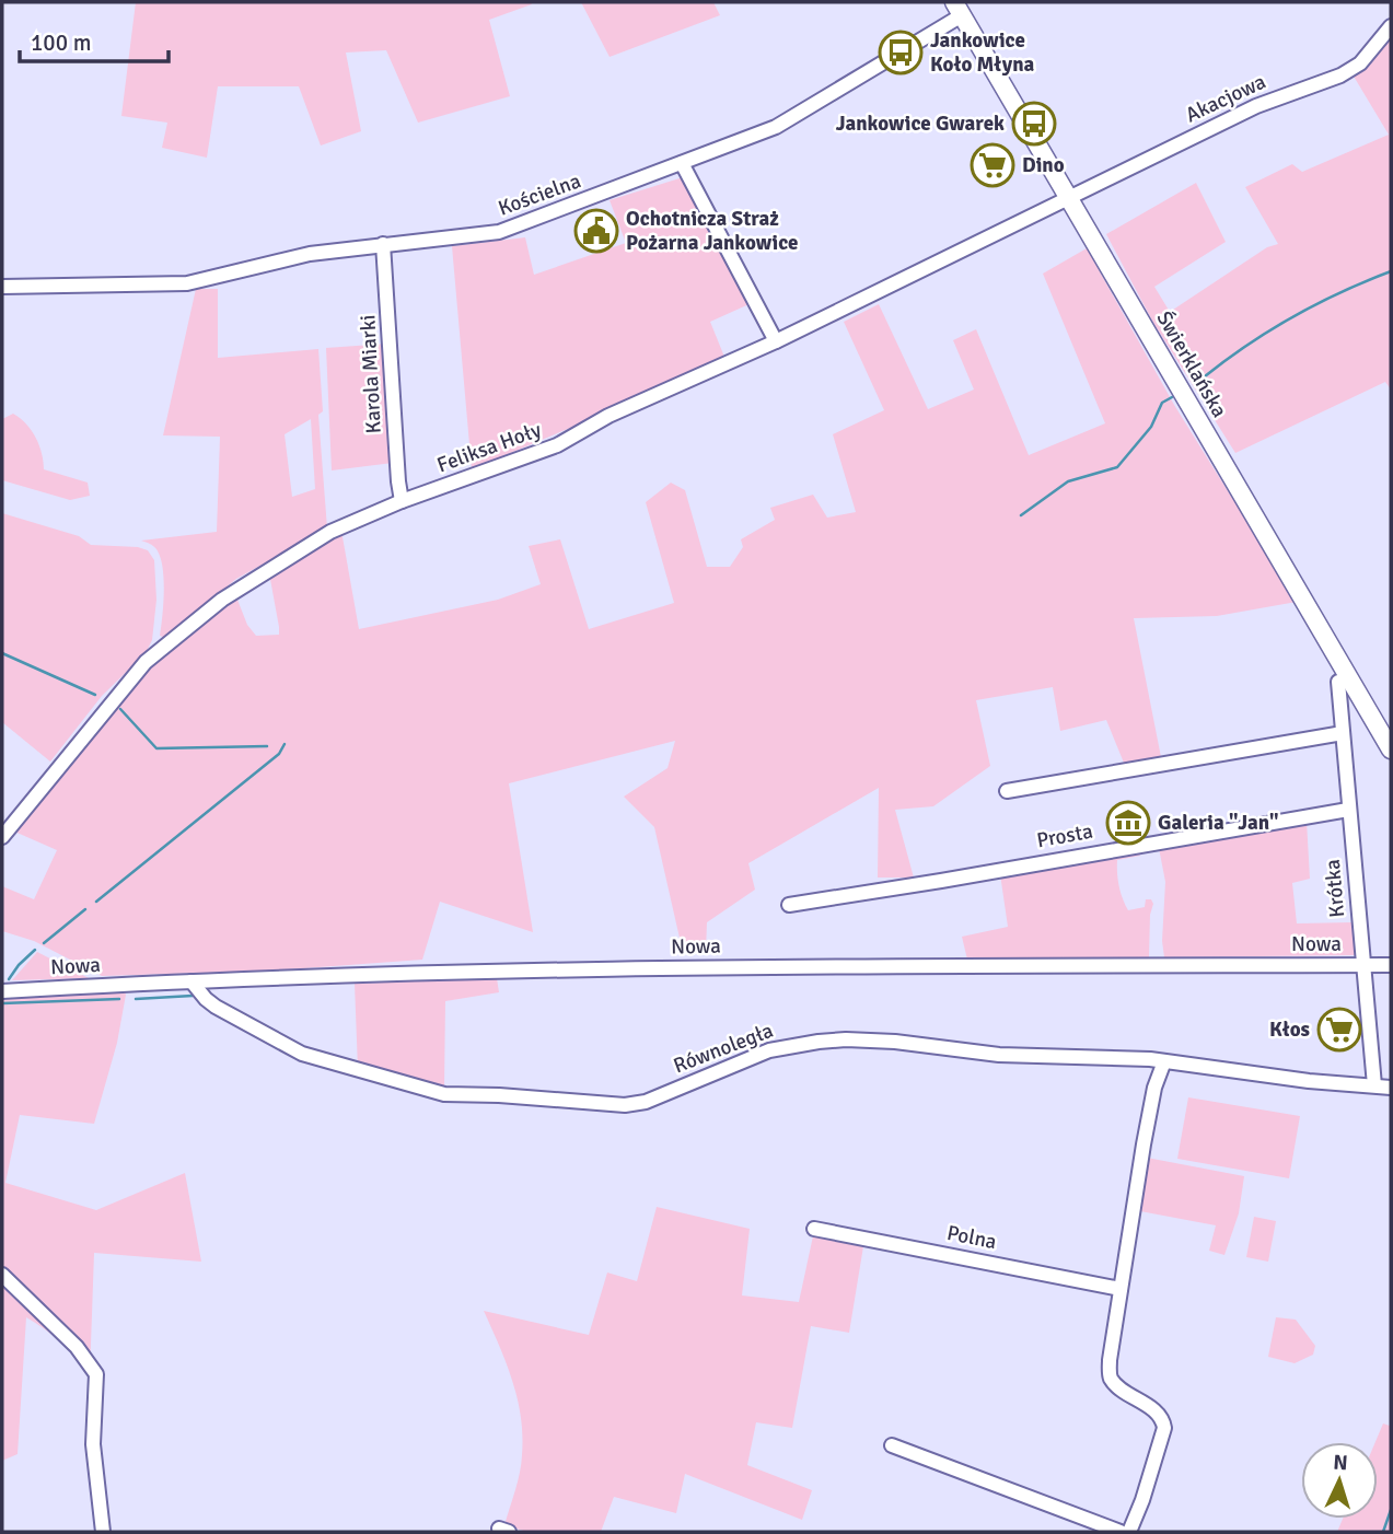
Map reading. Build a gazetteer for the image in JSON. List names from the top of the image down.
{
  "streets": {
    "main road": ["Świerklańska"],
    "street": [
      "Akacjowa",
      "Kościelna",
      "Karola Miarki",
      "Feliksa Hoły",
      "Prosta",
      "Krótka",
      "Nowa",
      "Równoległa",
      "Polna"
    ]
  },
  "crossings": [
    ["Akacjowa", "Świerklańska"],
    ["Akacjowa", "Feliksa Hoły"],
    ["Kościelna", "Świerklańska"],
    ["Kościelna", "Karola Miarki"],
    ["Świerklańska", "Feliksa Hoły"],
    ["Karola Miarki", "Feliksa Hoły"],
    ["Prosta", "Krótka"],
    ["Krótka", "Nowa"],
    ["Krótka", "Równoległa"],
    ["Nowa", "Równoległa"]
  ],
  "places": {
    "bus stop": ["Jankowice Koło Młyna", "Jankowice Gwarek"],
    "supermarket": ["Dino", "Kłos"],
    "public building": ["Ochotnicza Straż Pożarna Jankowice"],
    "museum": ["Galeria \"Jan\""]
  },
  "scale_bar": "100 m",
  "north": "top"
}
